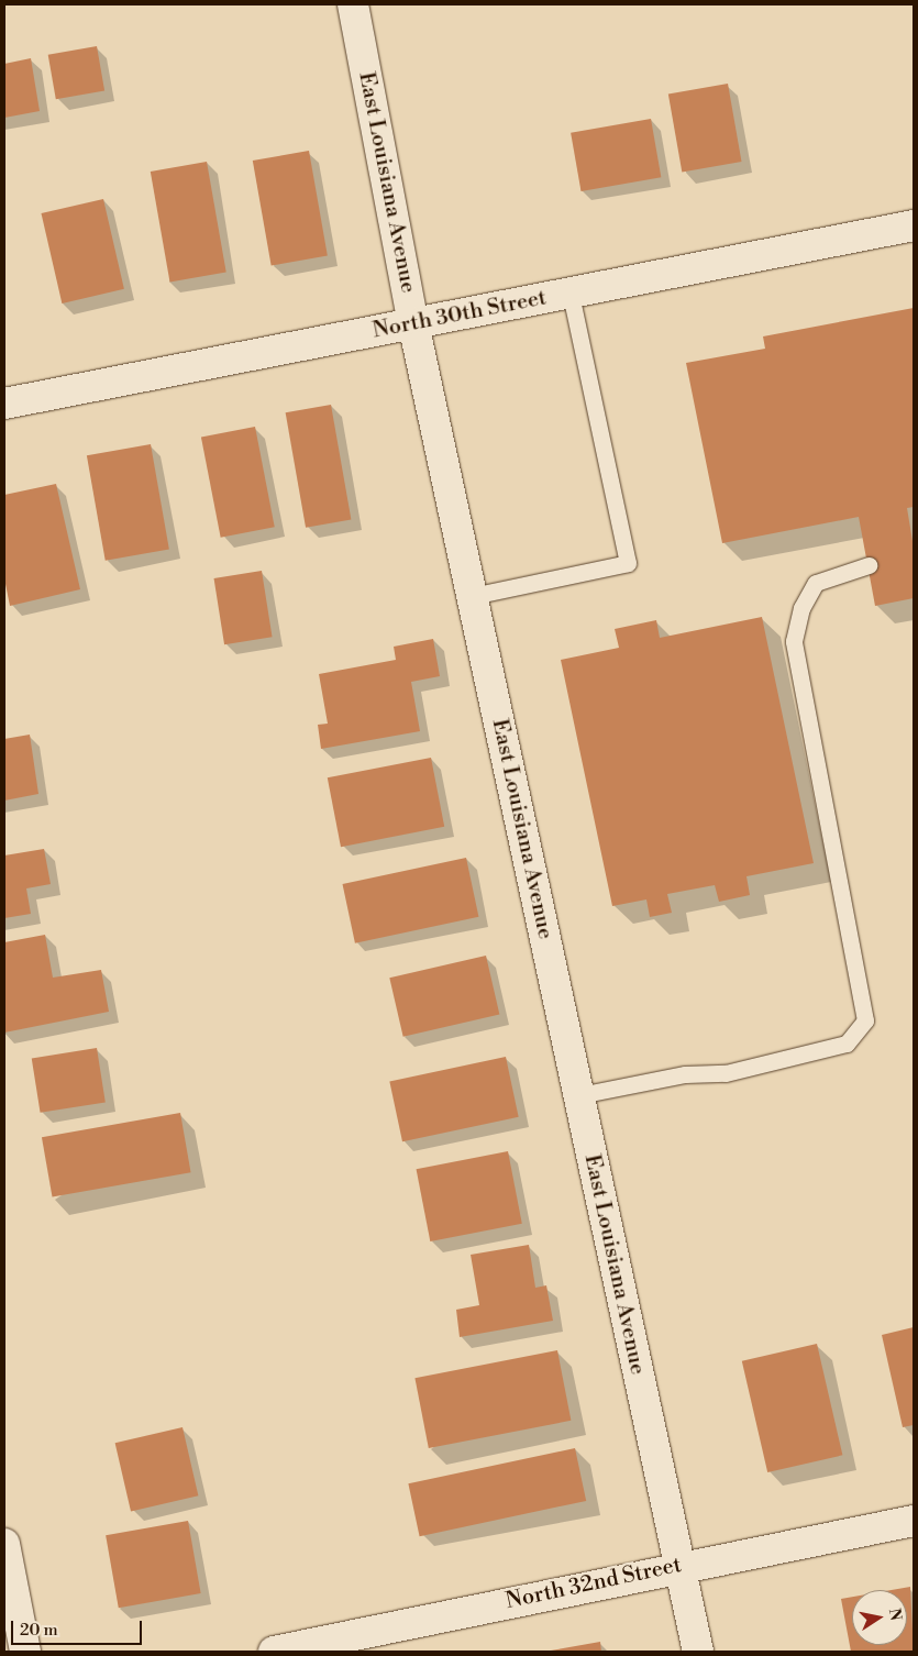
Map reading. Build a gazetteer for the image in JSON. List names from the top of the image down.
{
  "streets": {
    "street": ["East Louisiana Avenue", "North 30th Street", "North 32nd Street"]
  },
  "crossings": [
    ["East Louisiana Avenue", "North 30th Street"],
    ["East Louisiana Avenue", "North 32nd Street"]
  ],
  "scale_bar": "20 m",
  "north": "right"
}
